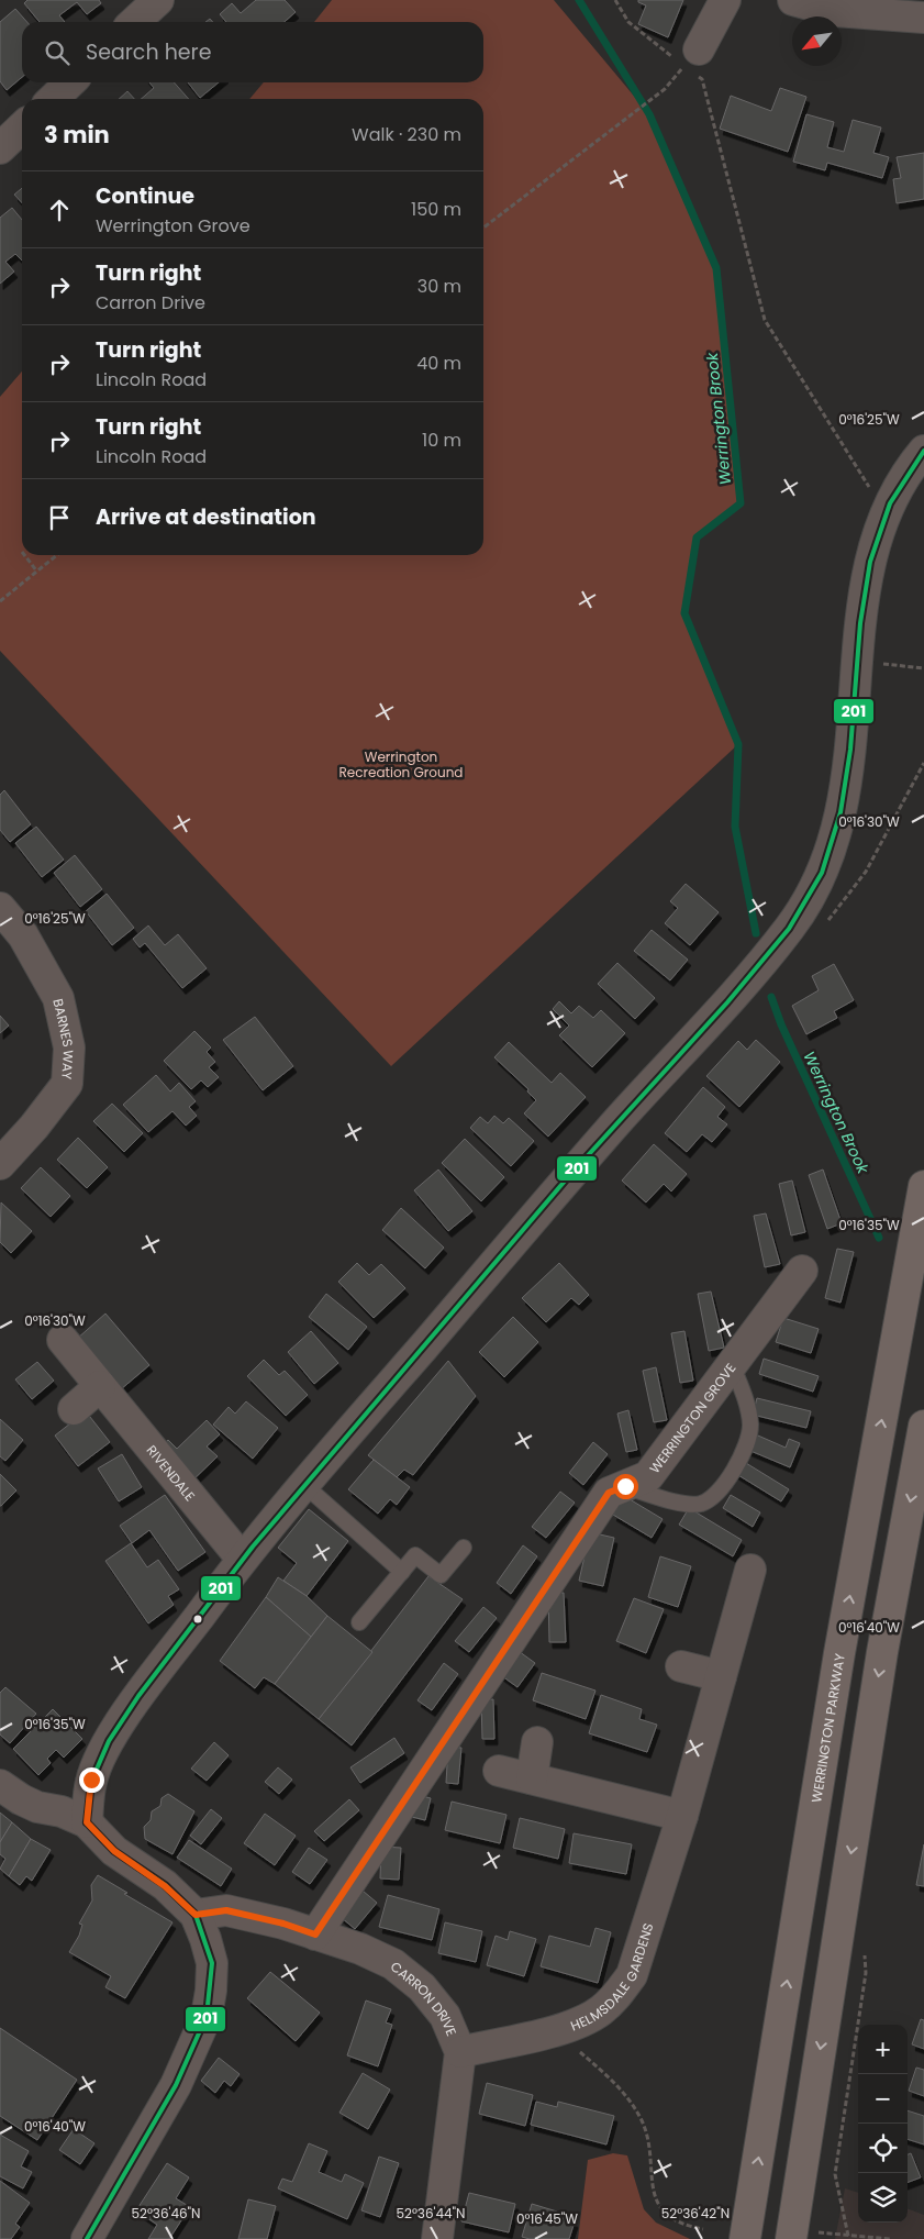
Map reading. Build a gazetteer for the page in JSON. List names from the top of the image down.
{
  "streets": {
    "highway": ["WERRINGTON PARKWAY"],
    "street": [
      "BARNES WAY",
      "WERRINGTON GROVE",
      "RIVENDALE",
      "HELMSDALE GARDENS",
      "CARRON DRIVE"
    ]
  },
  "crossings": [
    ["WERRINGTON GROVE", "CARRON DRIVE"],
    ["HELMSDALE GARDENS", "CARRON DRIVE"]
  ],
  "water": ["Werrington Brook"],
  "parks": ["Werrington Recreation Ground"],
  "lines": ["transit line 201"],
  "north": "bottom left",
  "page": {
    "search": "Search here",
    "heading": ["3 min", "Walk · 230 m"],
    "list": [
      ["Continue", "Werrington Grove", "150 m"],
      ["Turn right", "Carron Drive", "30 m"],
      ["Turn right", "Lincoln Road", "40 m"],
      ["Turn right", "Lincoln Road", "10 m"],
      "Arrive at destination"
    ],
    "map_buttons": ["+", "−"]
  },
  "coordinates": [
    "0°16'25\"W",
    "0°16'30\"W",
    "0°16'35\"W",
    "0°16'40\"W",
    "52°36'46\"N",
    "52°36'44\"N",
    "52°36'42\"N",
    "0°16'45\"W"
  ]
}
